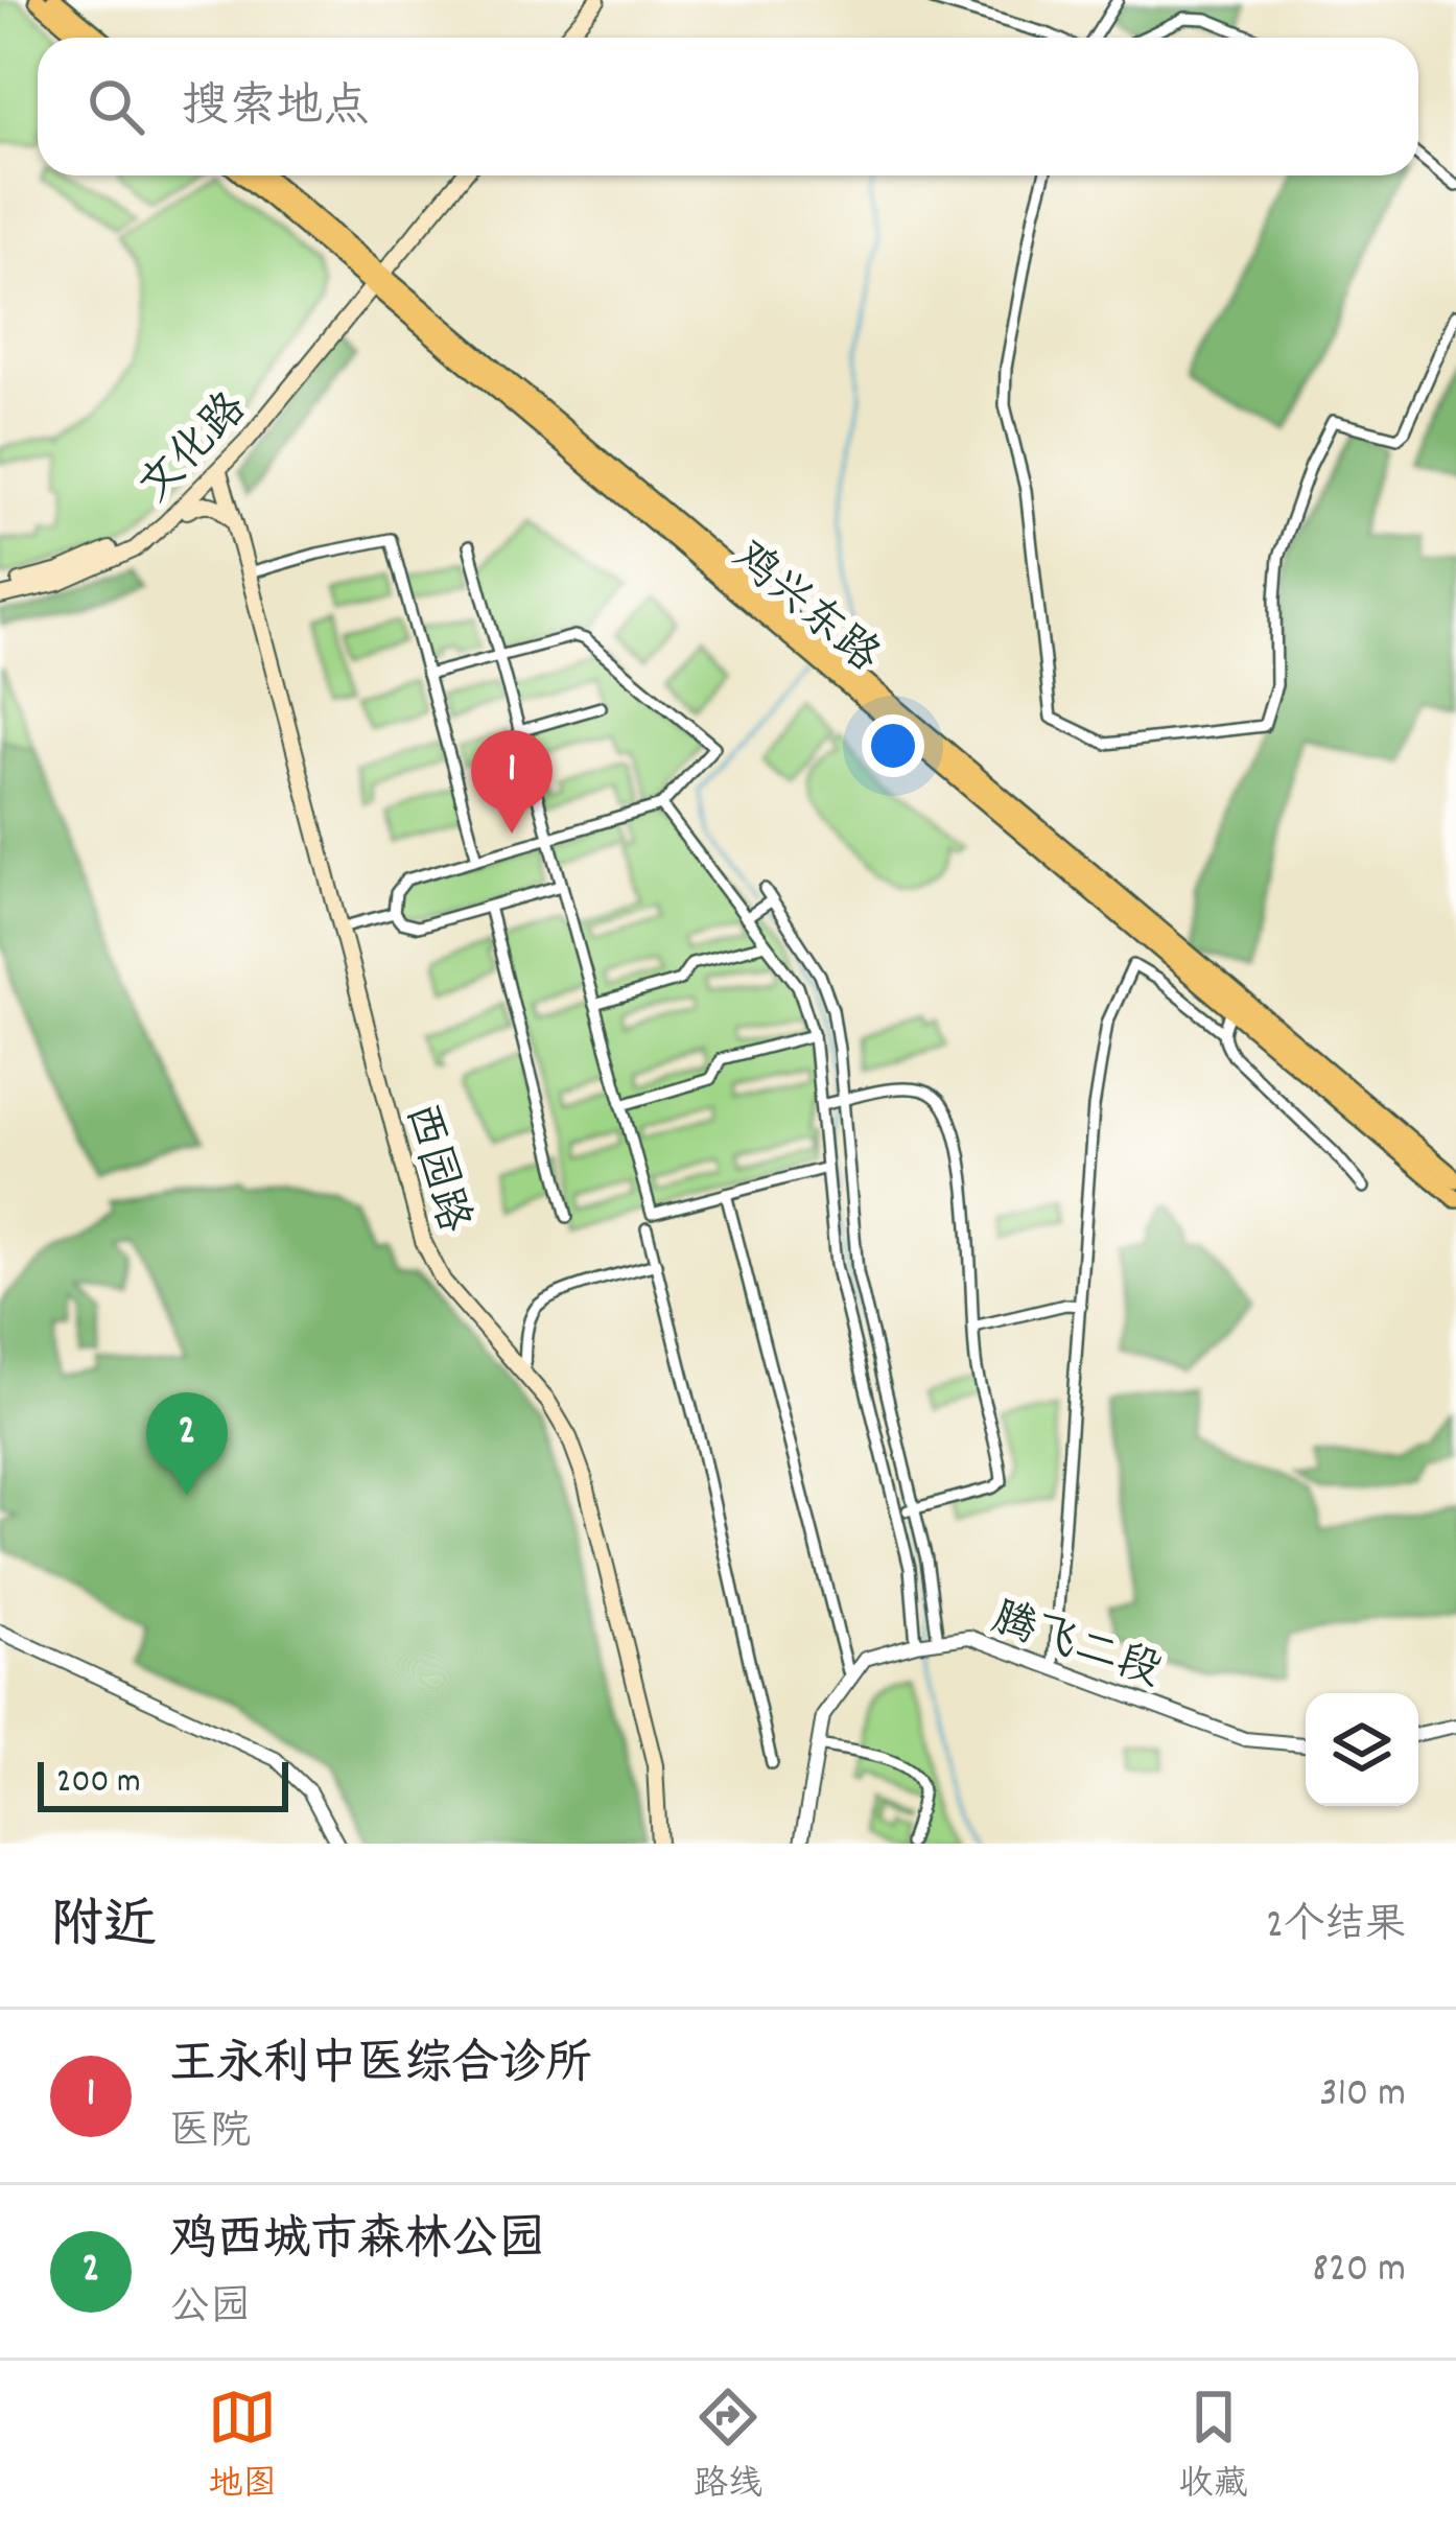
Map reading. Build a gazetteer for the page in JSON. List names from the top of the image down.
{
  "streets": {
    "highway": ["鸡兴东路"],
    "main road": ["文化路", "西园路"],
    "street": ["腾飞二段"]
  },
  "crossings": [
    ["文化路", "鸡兴东路"],
    ["文化路", "西园路"]
  ],
  "scale_bar": "200 m",
  "page": {
    "search": "搜索地点",
    "pins": ["1", "2"],
    "scale": "200 m",
    "heading": ["附近", "2个结果"],
    "list": [
      {
        "mark": "1",
        "name": "王永利中医综合诊所",
        "note": "医院",
        "value": "310 m"
      },
      {
        "mark": "2",
        "name": "鸡西城市森林公园",
        "note": "公园",
        "value": "820 m"
      }
    ],
    "nav": ["地图", "路线", "收藏"]
  }
}
